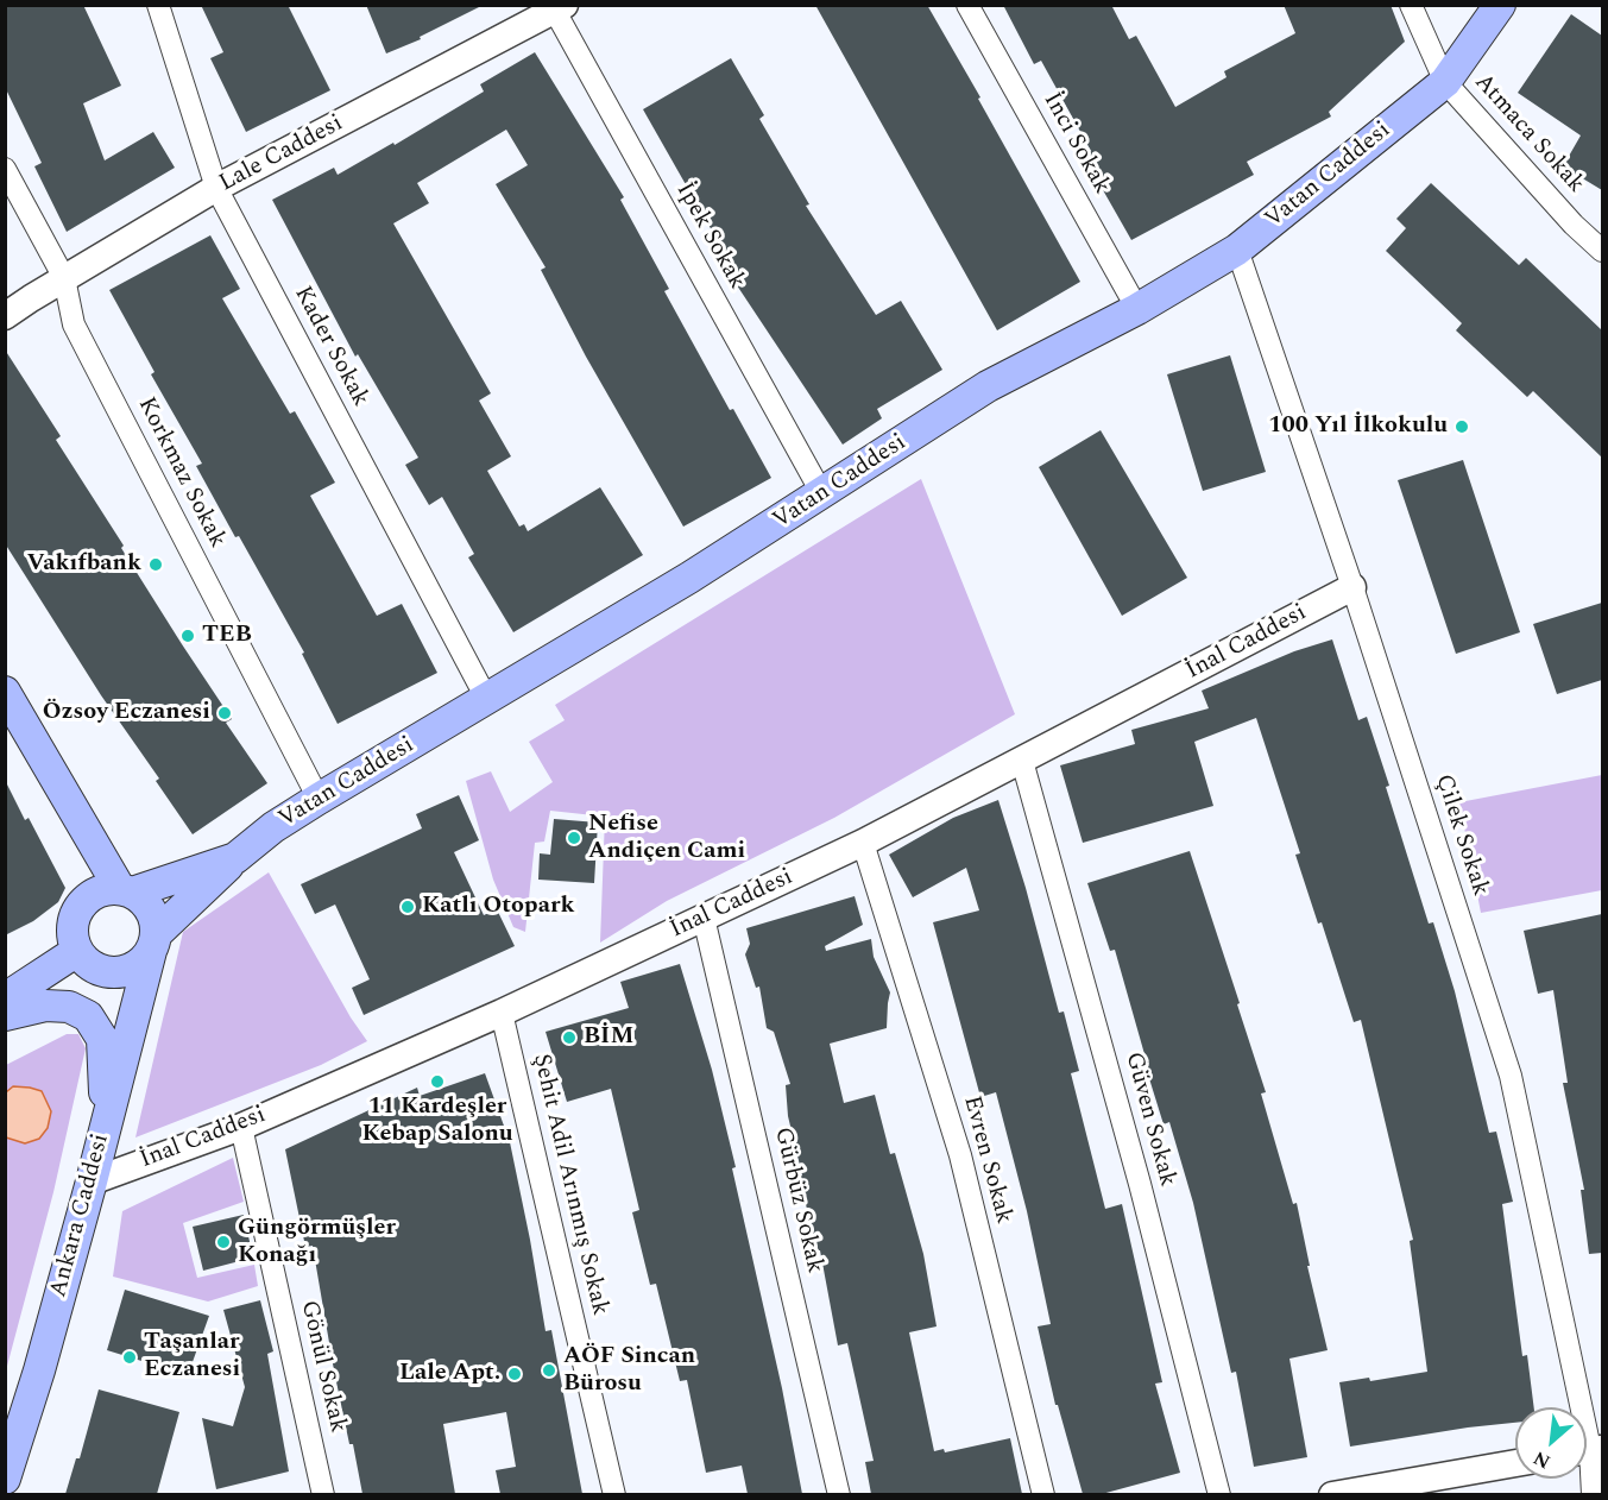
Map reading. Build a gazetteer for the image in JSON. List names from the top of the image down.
{
  "streets": {
    "main road": ["Vatan Caddesi", "Ankara Caddesi"],
    "street": [
      "Atmaca Sokak",
      "İnci Sokak",
      "Lale Caddesi",
      "İpek Sokak",
      "Kader Sokak",
      "Korkmaz Sokak",
      "İnal Caddesi",
      "Çilek Sokak",
      "Güven Sokak",
      "Evren Sokak",
      "Şehit Adil Arınmış Sokak",
      "Gürbüz Sokak",
      "Gönül Sokak"
    ]
  },
  "crossings": [
    ["Atmaca Sokak", "Vatan Caddesi"],
    ["İnci Sokak", "Vatan Caddesi"],
    ["Lale Caddesi", "İpek Sokak"],
    ["Lale Caddesi", "Kader Sokak"],
    ["Lale Caddesi", "Korkmaz Sokak"],
    ["Vatan Caddesi", "İpek Sokak"],
    ["Vatan Caddesi", "Kader Sokak"],
    ["Vatan Caddesi", "Korkmaz Sokak"],
    ["Vatan Caddesi", "Çilek Sokak"],
    ["Vatan Caddesi", "Ankara Caddesi"],
    ["İnal Caddesi", "Çilek Sokak"],
    ["İnal Caddesi", "Güven Sokak"],
    ["İnal Caddesi", "Evren Sokak"],
    ["İnal Caddesi", "Şehit Adil Arınmış Sokak"],
    ["İnal Caddesi", "Gürbüz Sokak"],
    ["İnal Caddesi", "Ankara Caddesi"],
    ["İnal Caddesi", "Gönül Sokak"]
  ],
  "places": [
    "100 Yıl İlkokulu",
    "Vakıfbank",
    "TEB",
    "Özsoy Eczanesi",
    "Nefise Andiçen Cami",
    "Katlı Otopark",
    "BİM",
    "11 Kardeşler Kebap Salonu",
    "Güngörmüşler Konağı",
    "Taşanlar Eczanesi",
    "AÖF Sincan Bürosu",
    "Lale Apt."
  ],
  "north": "bottom left"
}
